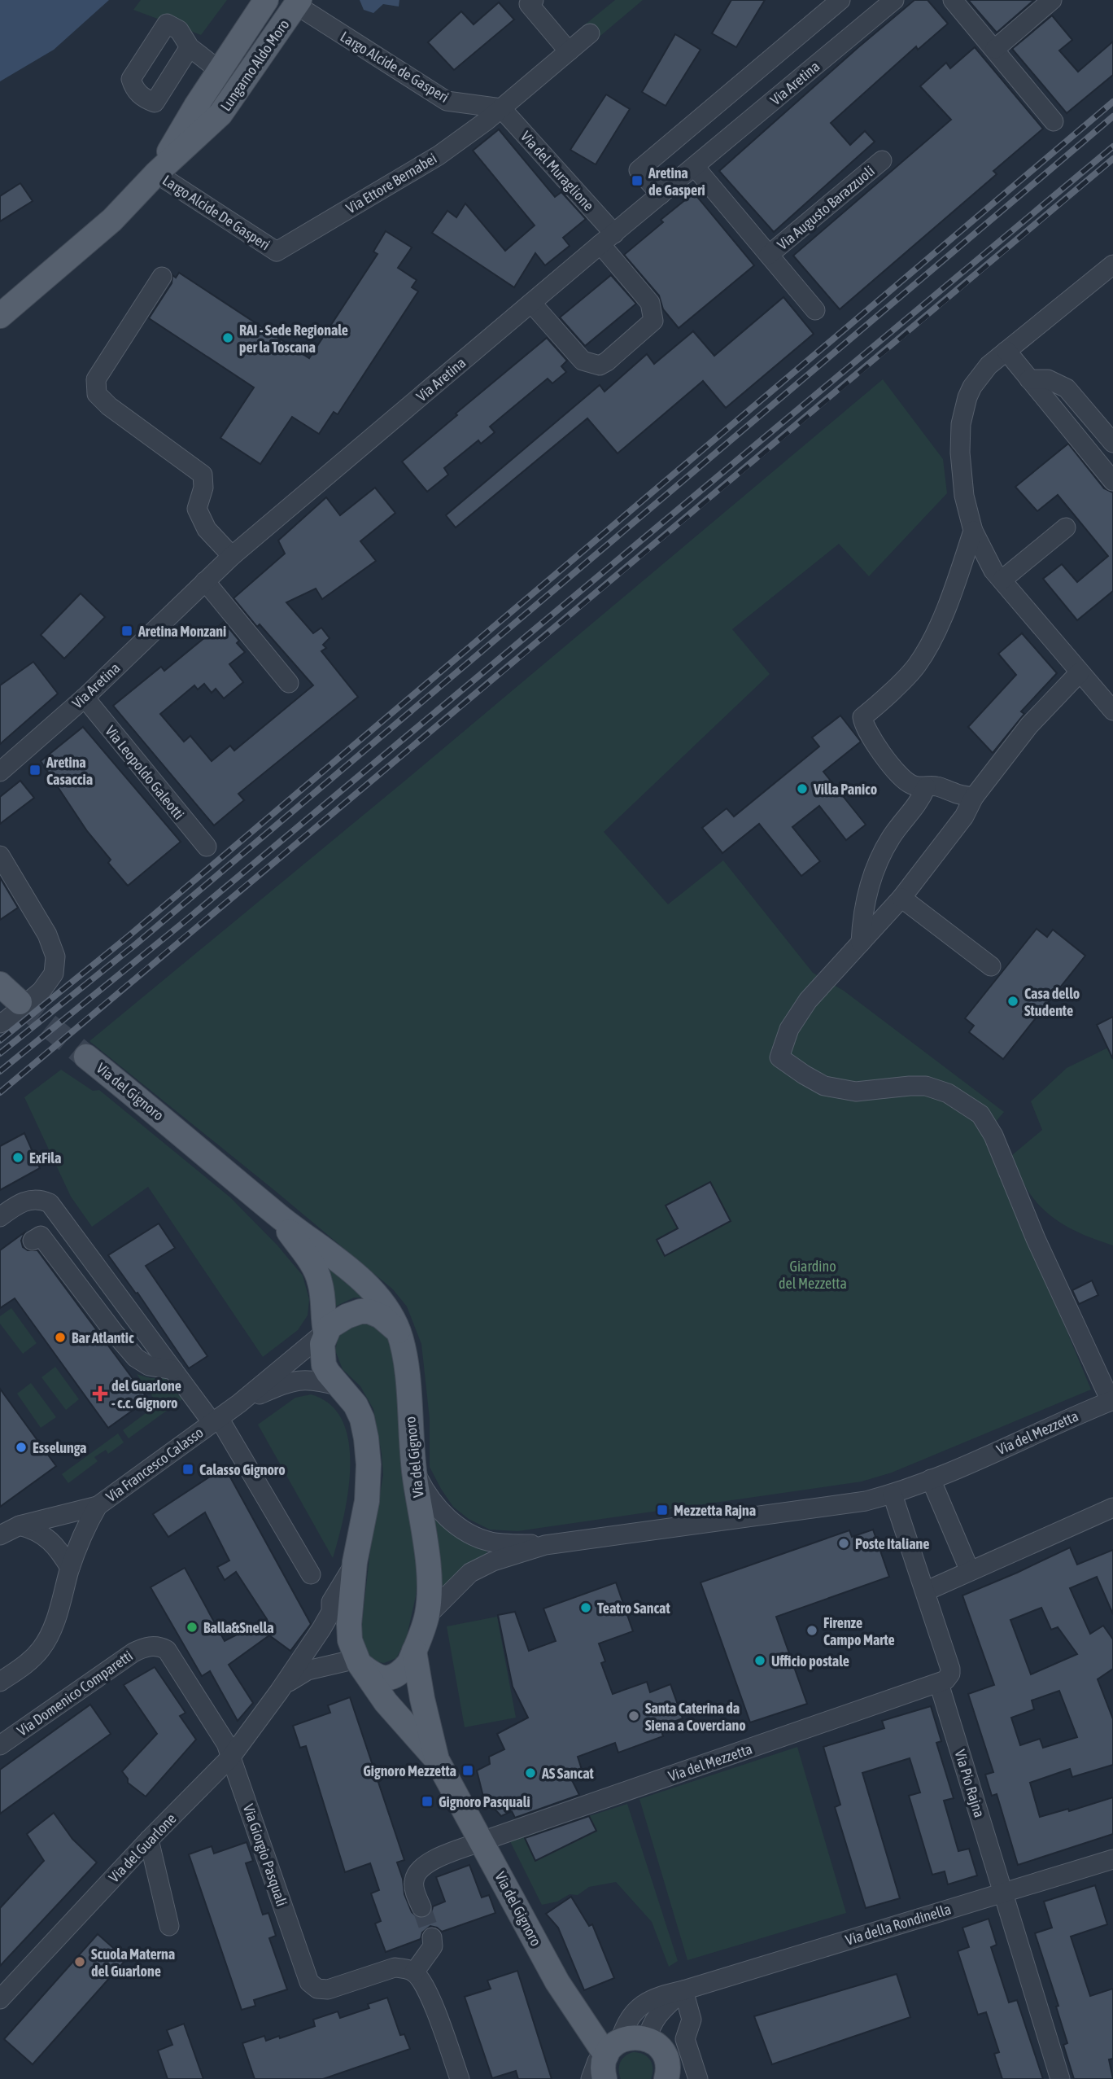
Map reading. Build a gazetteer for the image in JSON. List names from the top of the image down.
{
  "streets": {
    "main road": ["Lungarno Aldo Moro", "Via del Gignoro"],
    "street": [
      "Largo Alcide de Gasperi",
      "Via Aretina",
      "Via del Muraglione",
      "Via Ettore Bernabei",
      "Via Augusto Barazzuoli",
      "Largo Alcide De Gasperi",
      "Via Leopoldo Galeotti",
      "Via del Mezzetta",
      "Via Francesco Calasso",
      "Via Domenico Comparetti",
      "Via Pio Rajna",
      "Via del Guarlone",
      "Via Giorgio Pasquali",
      "Via della Rondinella"
    ]
  },
  "crossings": [
    ["Lungarno Aldo Moro", "Largo Alcide de Gasperi"],
    ["Lungarno Aldo Moro", "Largo Alcide De Gasperi"],
    ["Largo Alcide de Gasperi", "Via del Muraglione"],
    ["Largo Alcide de Gasperi", "Via Ettore Bernabei"],
    ["Via Aretina", "Via del Muraglione"],
    ["Via Aretina", "Via Augusto Barazzuoli"],
    ["Via Aretina", "Via Leopoldo Galeotti"],
    ["Via del Muraglione", "Via Ettore Bernabei"],
    ["Via Ettore Bernabei", "Largo Alcide De Gasperi"],
    ["Via del Gignoro", "Via del Mezzetta"],
    ["Via del Gignoro", "Via del Guarlone"],
    ["Via del Gignoro", "Via della Rondinella"],
    ["Via del Mezzetta", "Via Pio Rajna"],
    ["Via Domenico Comparetti", "Via Giorgio Pasquali"],
    ["Via Pio Rajna", "Via della Rondinella"],
    ["Via del Guarlone", "Via Giorgio Pasquali"]
  ],
  "parks": ["Giardino del Mezzetta"],
  "places": {
    "transit": [
      "Aretina de Gasperi",
      "Aretina Monzani",
      "Aretina Casaccia",
      "Calasso Gignoro",
      "Mezzetta Rajna",
      "Gignoro Mezzetta",
      "Gignoro Pasquali"
    ],
    "other": [
      "RAI - Sede Regionale per la Toscana",
      "Villa Panico",
      "Casa dello Studente",
      "ExFila",
      "Bar Atlantic",
      "Esselunga",
      "Poste Italiane",
      "Teatro Sancat",
      "Balla&Snella",
      "Firenze Campo Marte",
      "Ufficio postale",
      "Santa Caterina da Siena a Coverciano",
      "AS Sancat",
      "Scuola Materna del Guarlone"
    ],
    "health": ["del Guarlone - c.c. Gignoro"]
  }
}
